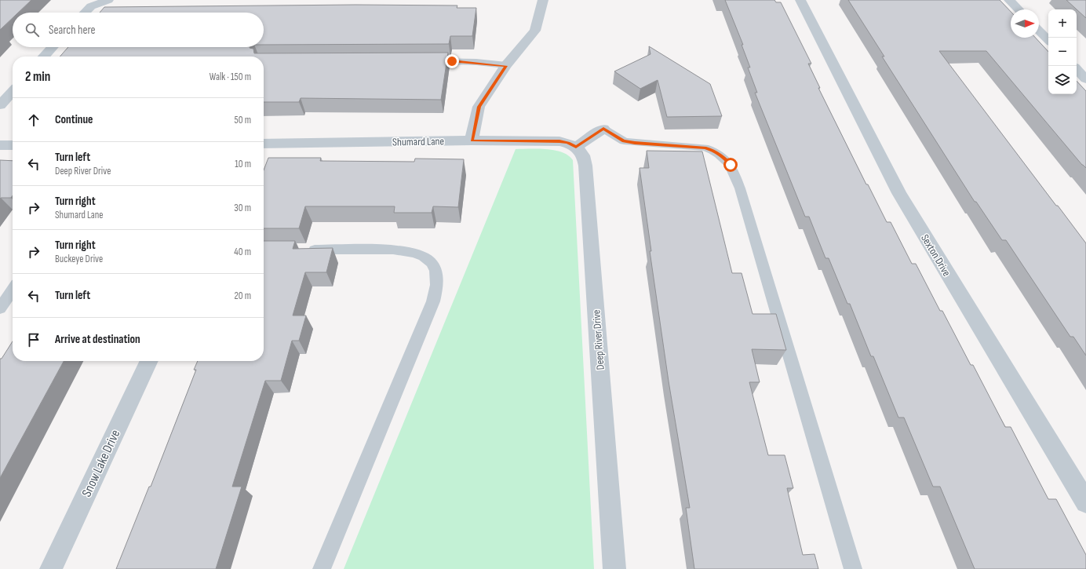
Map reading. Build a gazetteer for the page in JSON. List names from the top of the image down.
{
  "streets": {
    "street": [
      "Shumard Lane",
      "Sexton Drive",
      "Deep River Drive",
      "Snow Lake Drive"
    ]
  },
  "crossings": [
    ["Shumard Lane", "Deep River Drive"]
  ],
  "north": "right",
  "page": {
    "map_buttons": ["+", "−"],
    "search": "Search here",
    "heading": ["2 min", "Walk · 150 m"],
    "list": [
      ["Continue", "50 m"],
      ["Turn left", "Deep River Drive", "10 m"],
      ["Turn right", "Shumard Lane", "30 m"],
      ["Turn right", "Buckeye Drive", "40 m"],
      ["Turn left", "20 m"],
      "Arrive at destination"
    ]
  }
}
